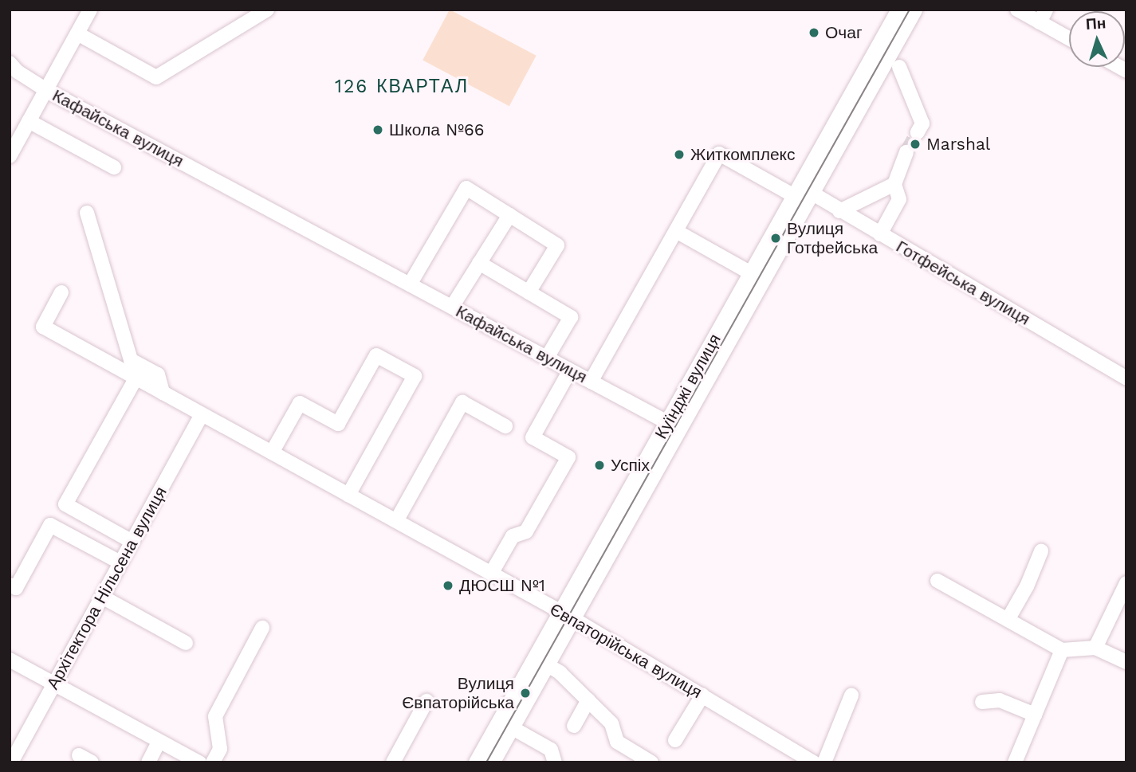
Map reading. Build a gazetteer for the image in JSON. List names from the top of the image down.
{
  "streets": {
    "main road": ["Куїнджі вулиця"],
    "street": [
      "Кафайська вулиця",
      "Готфейська вулиця",
      "Архітектора Нільсена вулиця",
      "Євпаторійська вулиця"
    ]
  },
  "crossings": [
    ["Кафайська вулиця", "Куїнджі вулиця"],
    ["Готфейська вулиця", "Куїнджі вулиця"],
    ["Куїнджі вулиця", "Євпаторійська вулиця"],
    ["Архітектора Нільсена вулиця", "Євпаторійська вулиця"]
  ],
  "districts": ["126 КВАРТАЛ"],
  "places": [
    "Очаг",
    "Школа №66",
    "Marshal",
    "Житкомплекс",
    "Вулиця Готфейська",
    "Успіх",
    "ДЮСШ №1",
    "Вулиця Євпаторійська"
  ],
  "north": "top"
}
